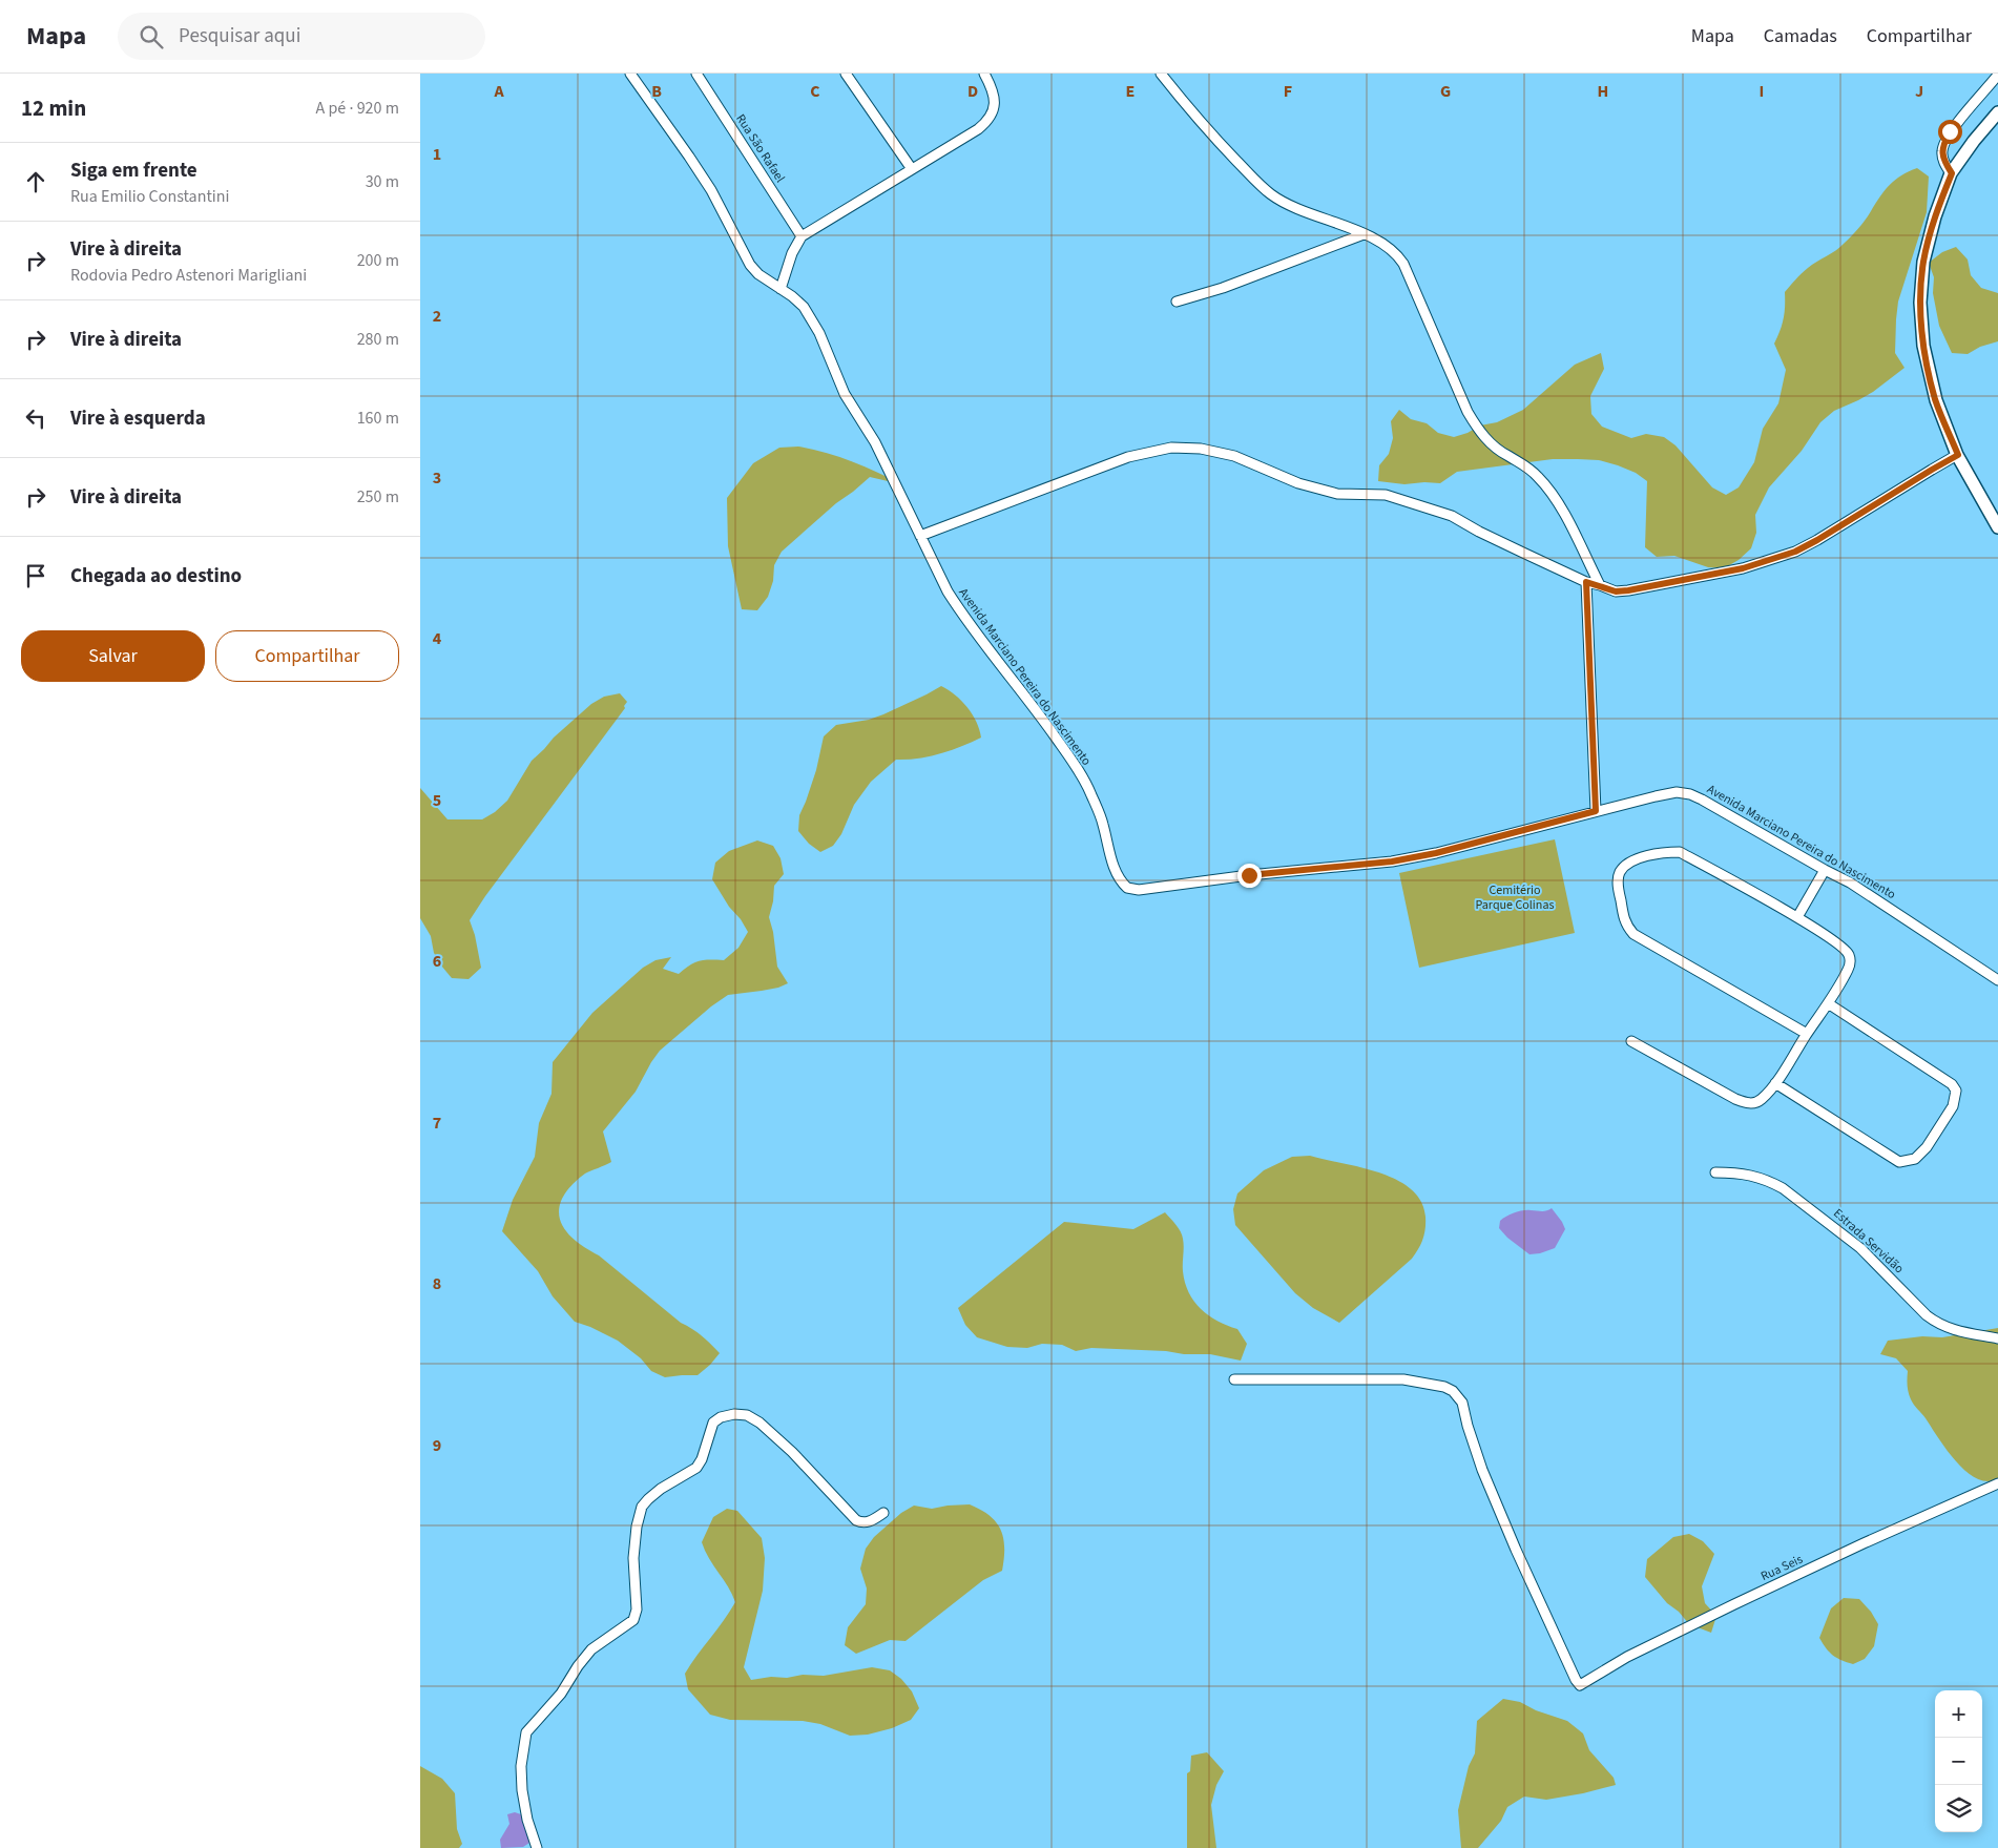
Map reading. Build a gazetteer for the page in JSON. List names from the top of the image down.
{
  "streets": {
    "street": [
      "Rua São Rafael",
      "Avenida Marciano Pereira do Nascimento",
      "Estrada Servidão",
      "Rua Seis"
    ]
  },
  "parks": ["Cemitério Parque Colinas"],
  "page": {
    "header": "Mapa",
    "search": "Pesquisar aqui",
    "nav": ["Mapa", "Camadas", "Compartilhar"],
    "heading": ["12 min", "A pé · 920 m"],
    "list": [
      ["Siga em frente", "Rua Emilio Constantini", "30 m"],
      ["Vire à direita", "Rodovia Pedro Astenori Marigliani", "200 m"],
      ["Vire à direita", "280 m"],
      ["Vire à esquerda", "160 m"],
      ["Vire à direita", "250 m"],
      "Chegada ao destino"
    ],
    "buttons": ["Salvar", "Compartilhar"],
    "map_buttons": ["+", "−"]
  },
  "grid": {
    "columns": [
      "A",
      "B",
      "C",
      "D",
      "E",
      "F",
      "G",
      "H",
      "I",
      "J"
    ],
    "rows": [
      "1",
      "2",
      "3",
      "4",
      "5",
      "6",
      "7",
      "8",
      "9"
    ]
  }
}
